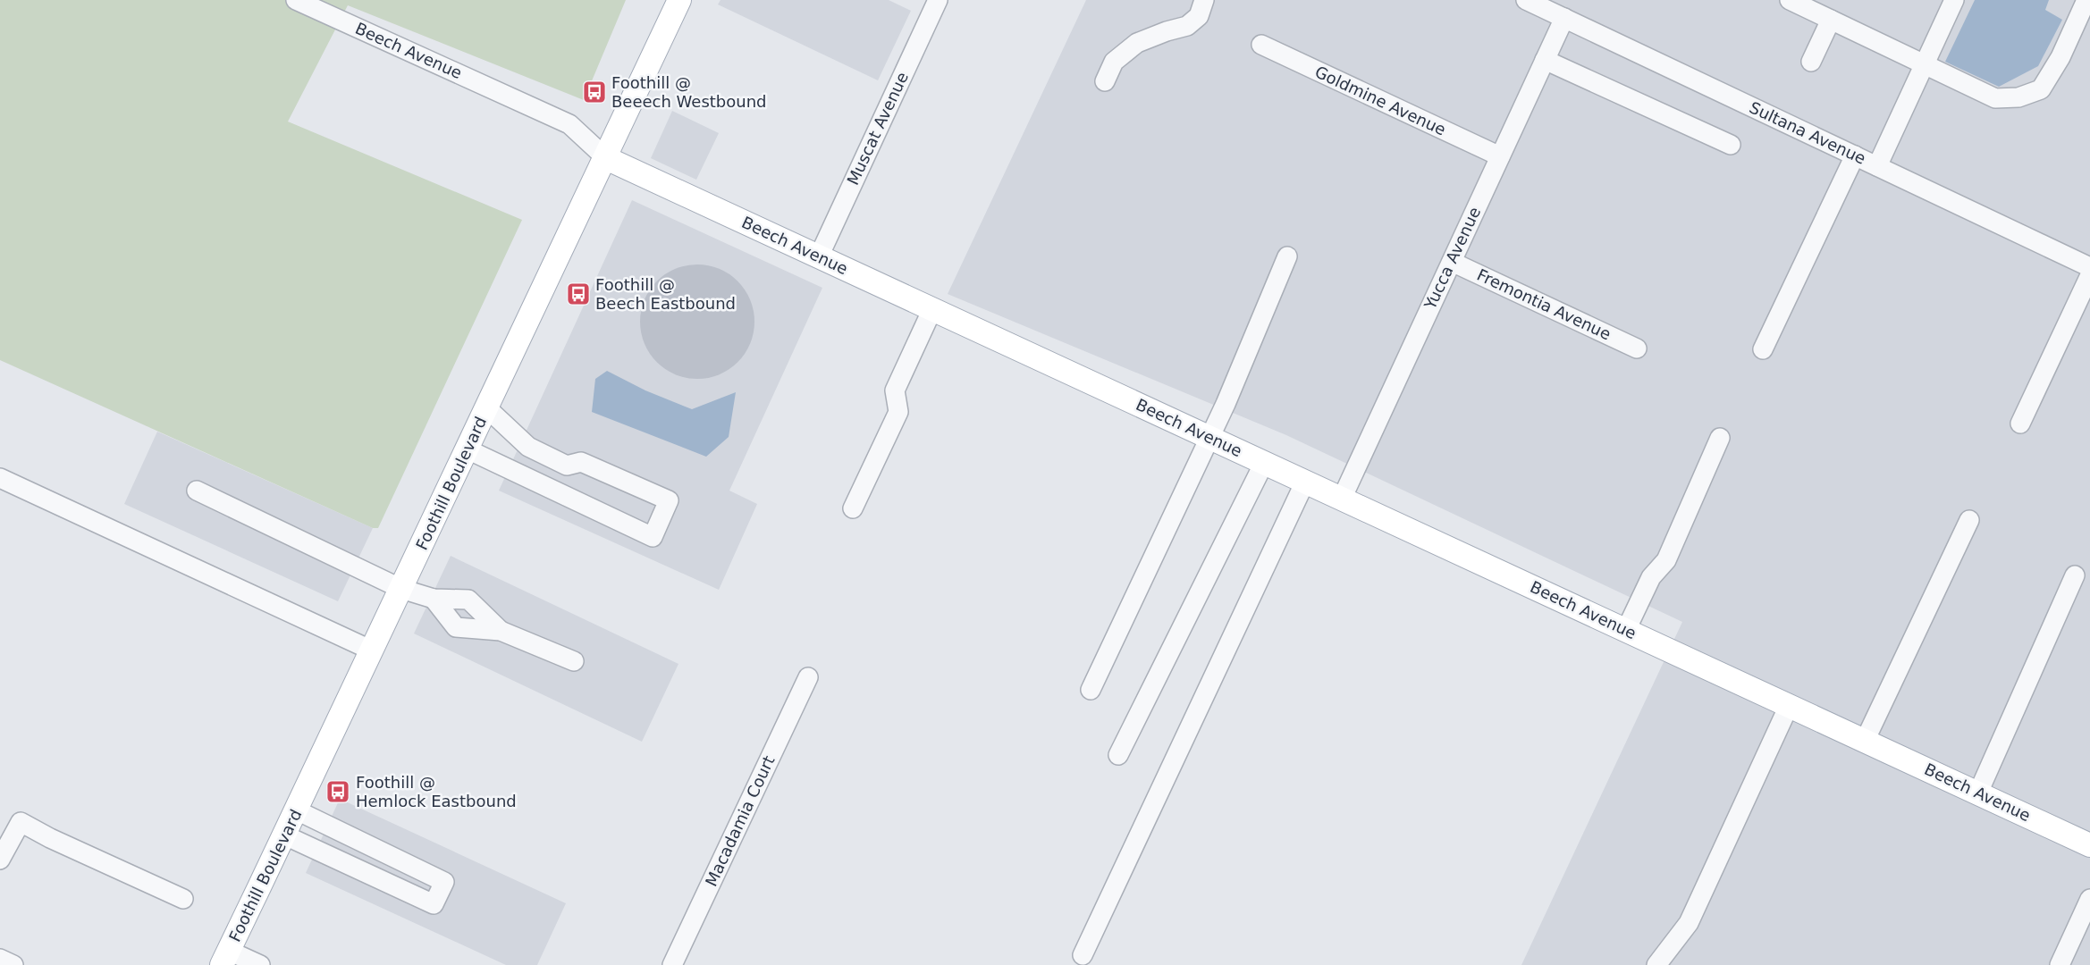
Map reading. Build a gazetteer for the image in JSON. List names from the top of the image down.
{
  "streets": {
    "main road": ["Beech Avenue", "Foothill Boulevard"],
    "street": [
      "Goldmine Avenue",
      "Muscat Avenue",
      "Sultana Avenue",
      "Yucca Avenue",
      "Fremontia Avenue",
      "Macadamia Court"
    ]
  },
  "crossings": [
    ["Beech Avenue", "Muscat Avenue"],
    ["Beech Avenue", "Yucca Avenue"],
    ["Beech Avenue", "Foothill Boulevard"],
    ["Goldmine Avenue", "Yucca Avenue"],
    ["Sultana Avenue", "Yucca Avenue"],
    ["Yucca Avenue", "Fremontia Avenue"]
  ],
  "places": {
    "bus stop": ["Foothill @ Beeech Westbound", "Foothill @ Beech Eastbound", "Foothill @ Hemlock Eastbound"]
  }
}
